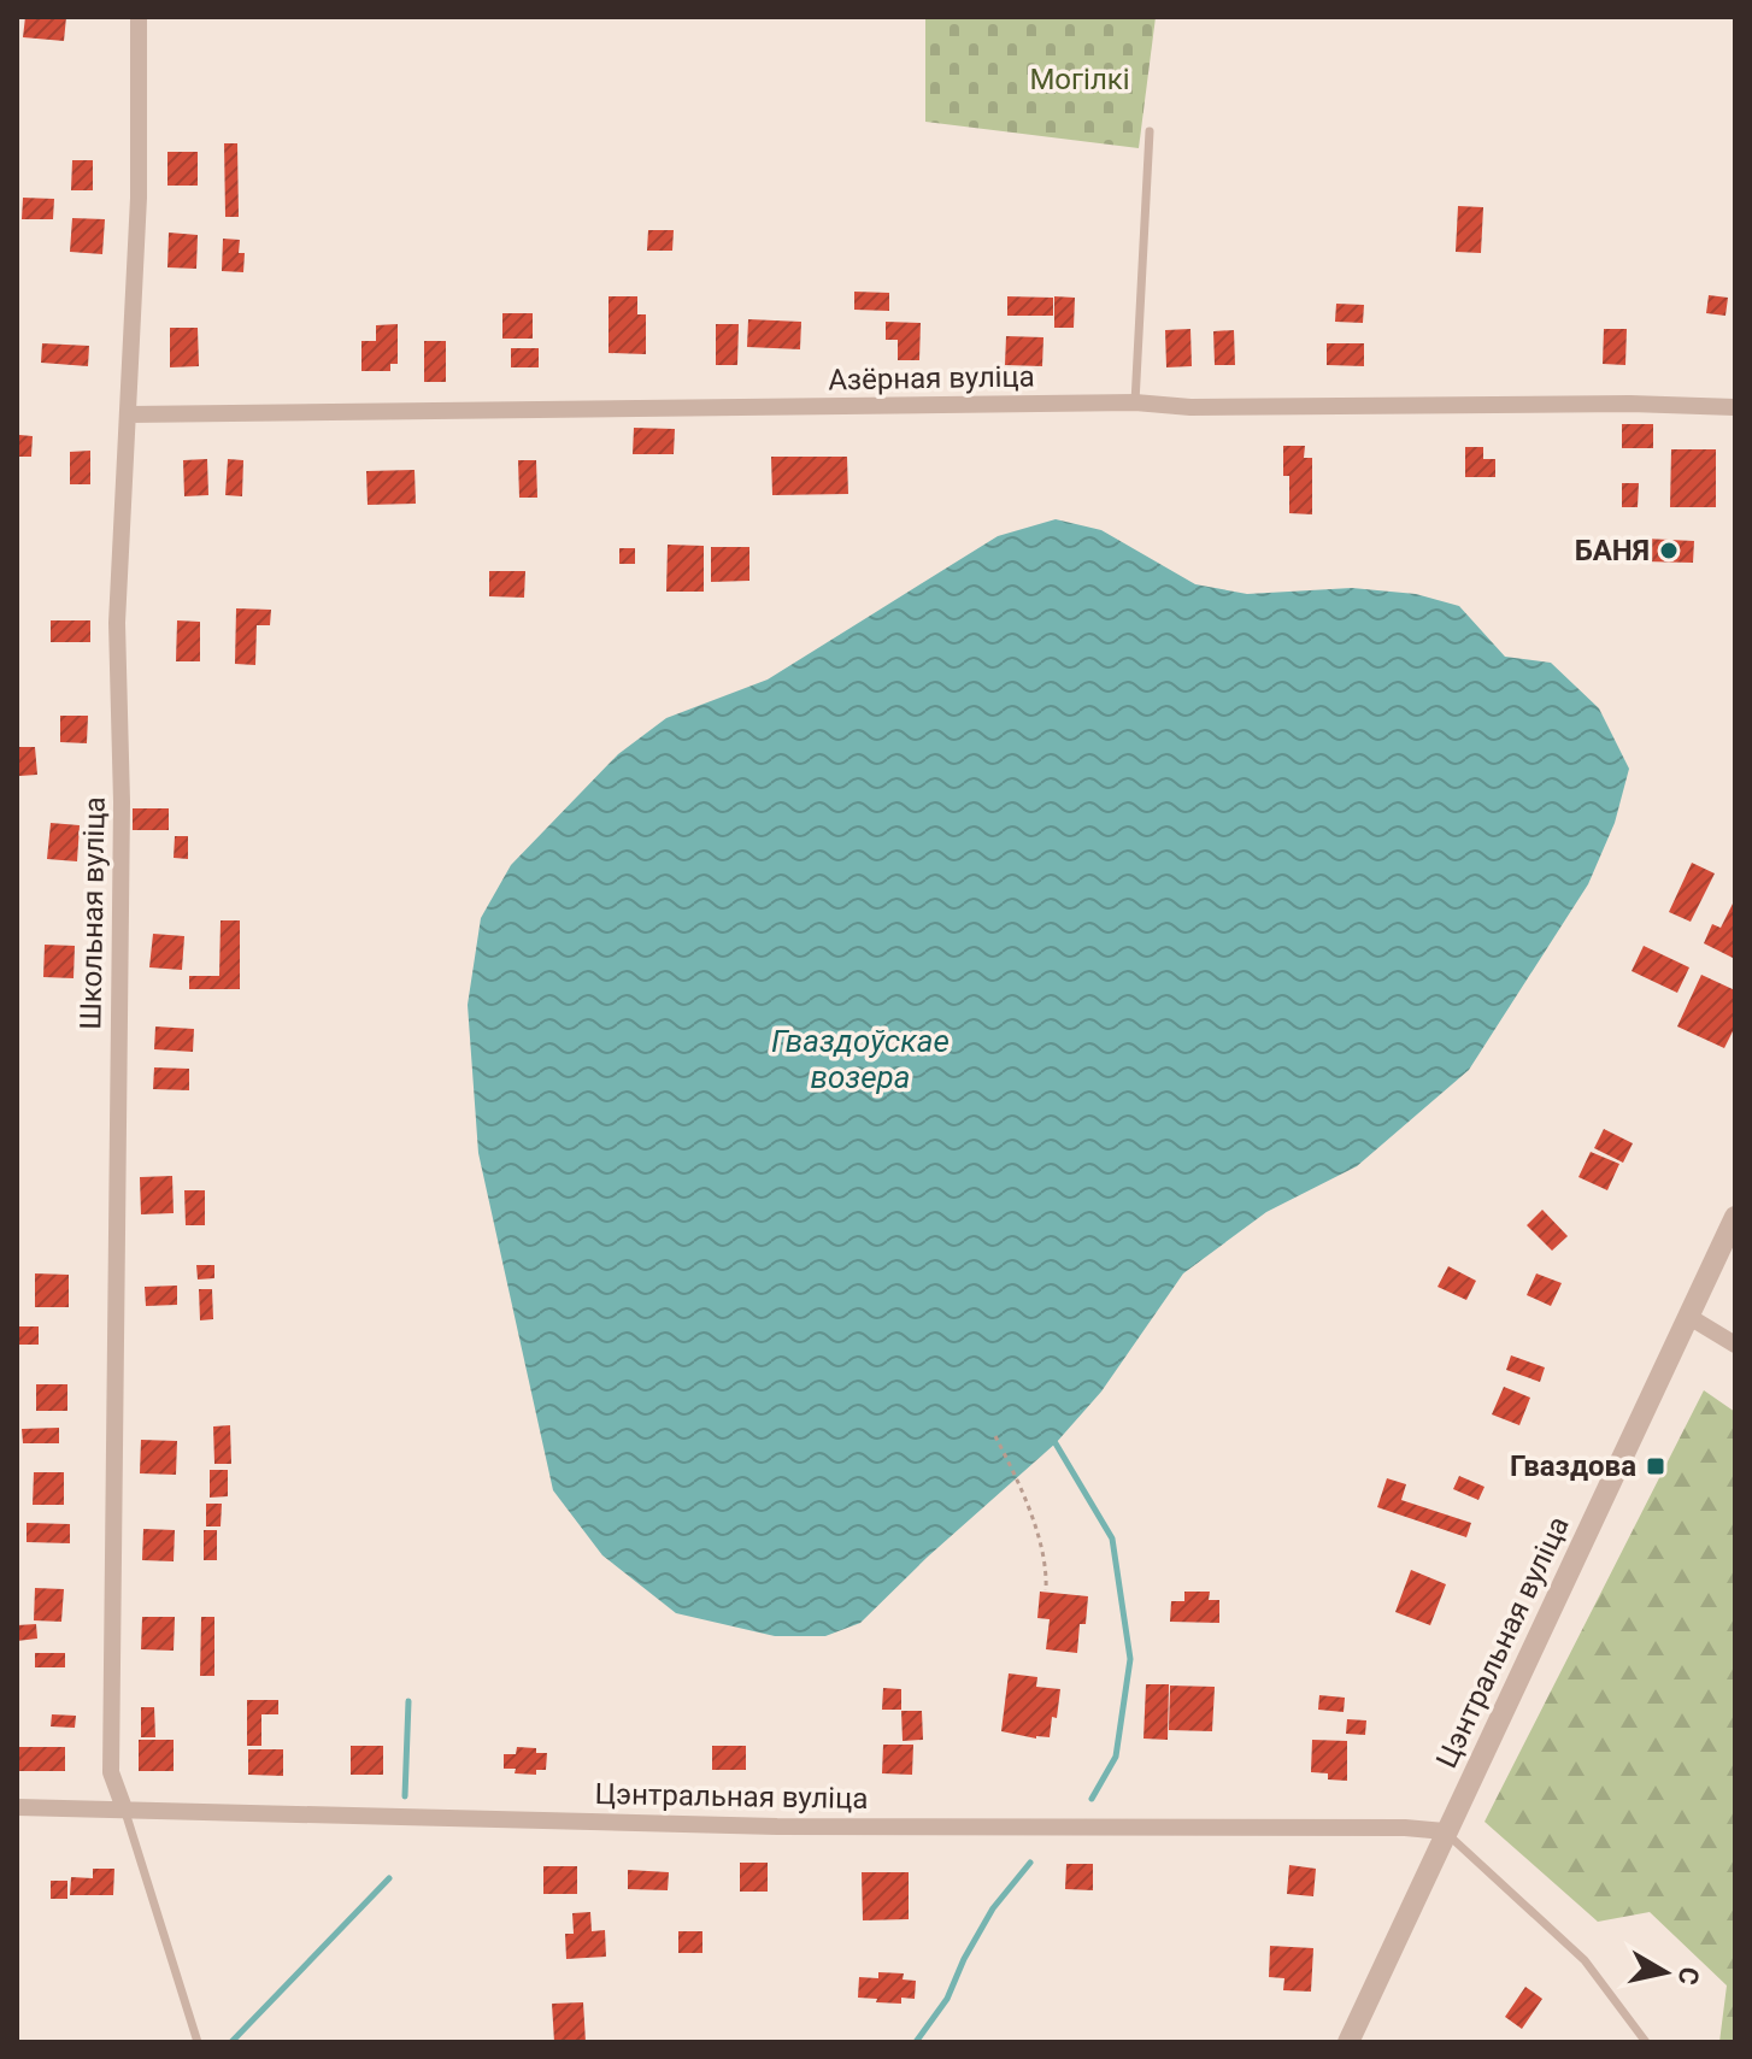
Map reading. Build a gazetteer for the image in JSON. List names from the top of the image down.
{
  "streets": {
    "street": ["Азёрная вуліца", "Школьная вуліца", "Цэнтральная вуліца"]
  },
  "crossings": [
    ["Азёрная вуліца", "Школьная вуліца"],
    ["Школьная вуліца", "Цэнтральная вуліца"]
  ],
  "water": ["Гваздоўскае возера"],
  "parks": ["Могілкі"],
  "places": {
    "other": ["БАНЯ"],
    "transit": ["Гваздова"]
  },
  "north": "right"
}
